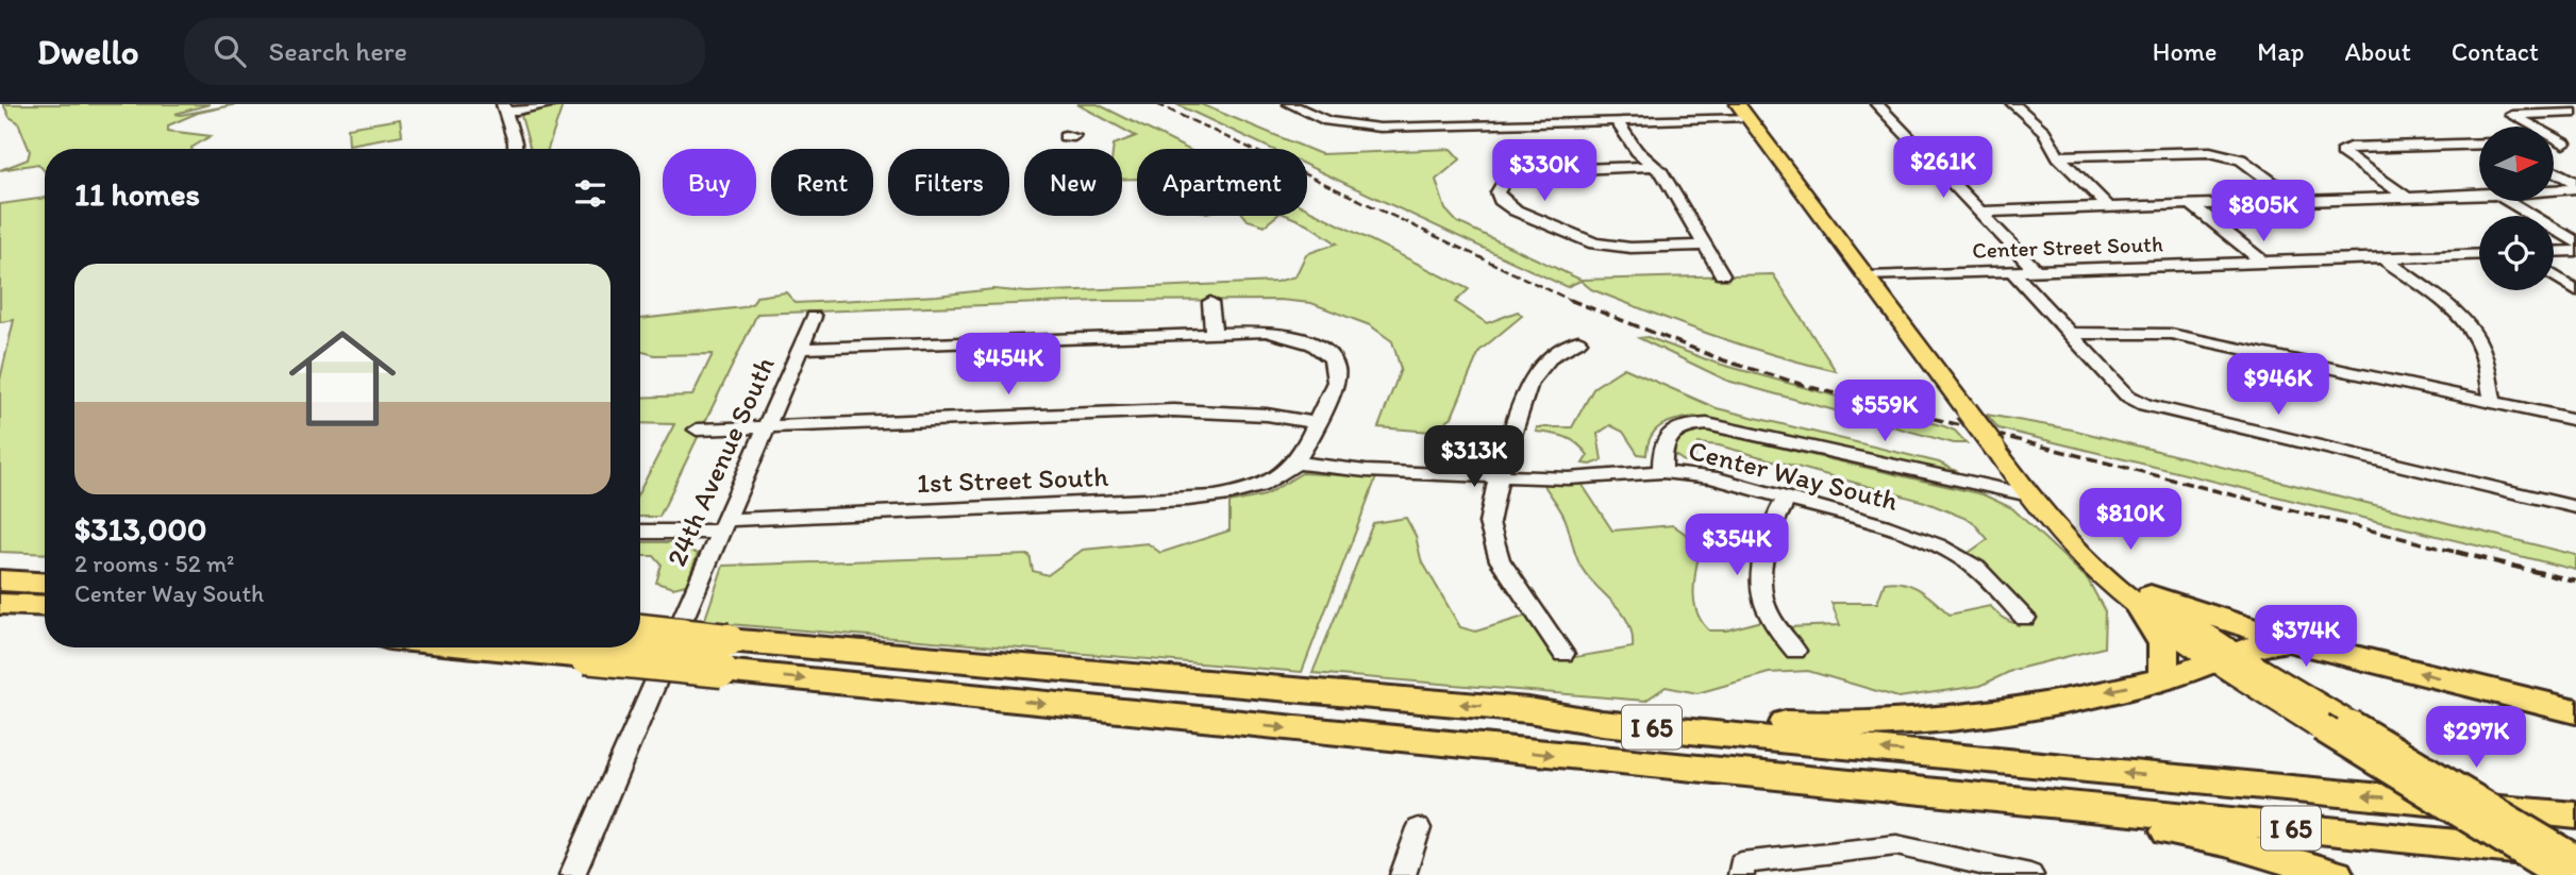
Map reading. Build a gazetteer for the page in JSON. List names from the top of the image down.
{
  "streets": {
    "highway": ["I 65"],
    "street": [
      "Center Street South",
      "24th Avenue South",
      "Center Way South",
      "1st Street South"
    ]
  },
  "crossings": [
    ["24th Avenue South", "1st Street South"],
    ["Center Way South", "1st Street South"]
  ],
  "north": "right",
  "page": {
    "header": "Dwello",
    "search": "Search here",
    "nav": [
      "Home",
      "Map",
      "About",
      "Contact"
    ],
    "price": [
      "$261K",
      "$330K",
      "$805K",
      "$454K",
      "$946K",
      "$559K",
      "$313K",
      "$810K",
      "$354K",
      "$374K",
      "$297K"
    ],
    "chip": [
      "Buy",
      "Rent",
      "Filters",
      "New",
      "Apartment"
    ],
    "heading": "11 homes",
    "list": [
      {
        "name": "$313,000",
        "note": "2 rooms · 52 m² · Center Way South"
      }
    ]
  }
}
